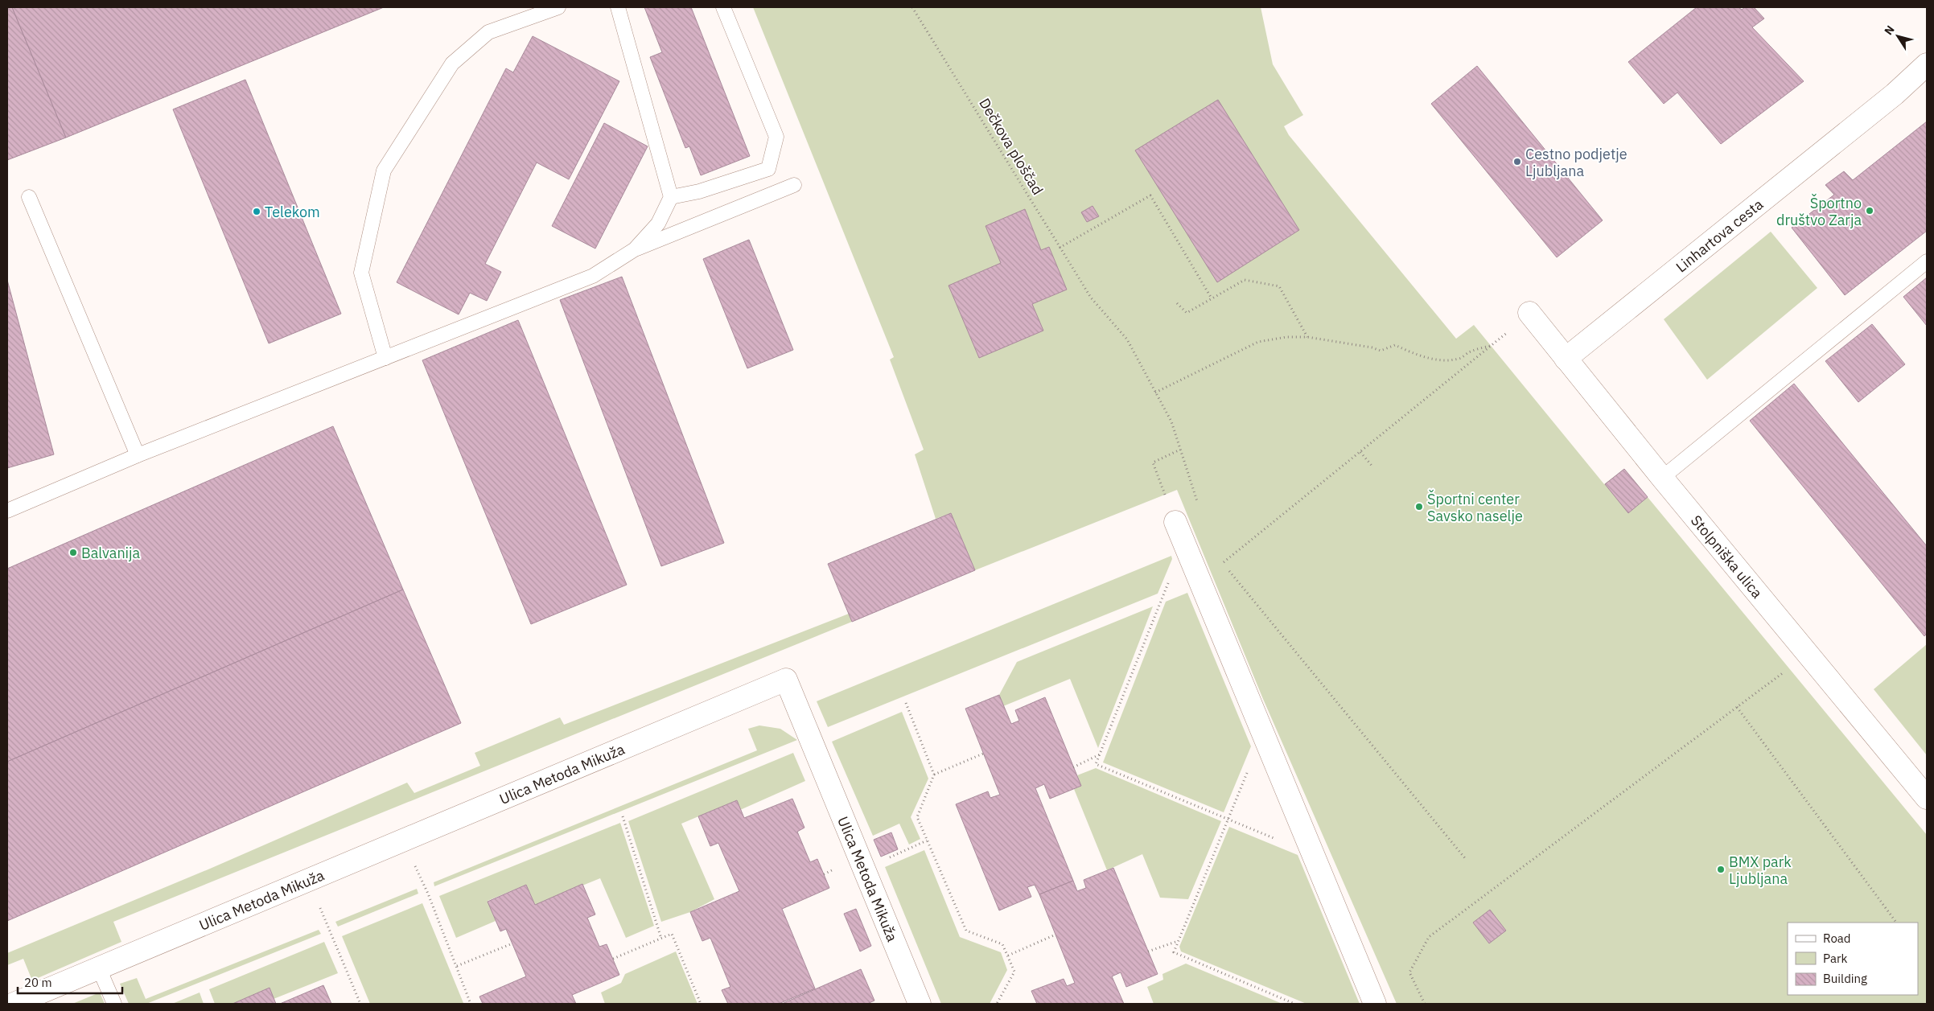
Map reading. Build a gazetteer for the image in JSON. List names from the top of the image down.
{
  "streets": {
    "street": ["Linhartova cesta", "Stolpniška ulica", "Ulica Metoda Mikuža"],
    "path": ["Dečkova ploščad"]
  },
  "crossings": [
    ["Linhartova cesta", "Stolpniška ulica"]
  ],
  "places": [
    "Cestno podjetje Ljubljana",
    "Športno društvo Zarja",
    "Telekom",
    "Športni center Savsko naselje",
    "Balvanija",
    "BMX park Ljubljana"
  ],
  "legend": ["Road", "Park", "Building"],
  "scale_bar": "20 m",
  "north": "top left"
}
